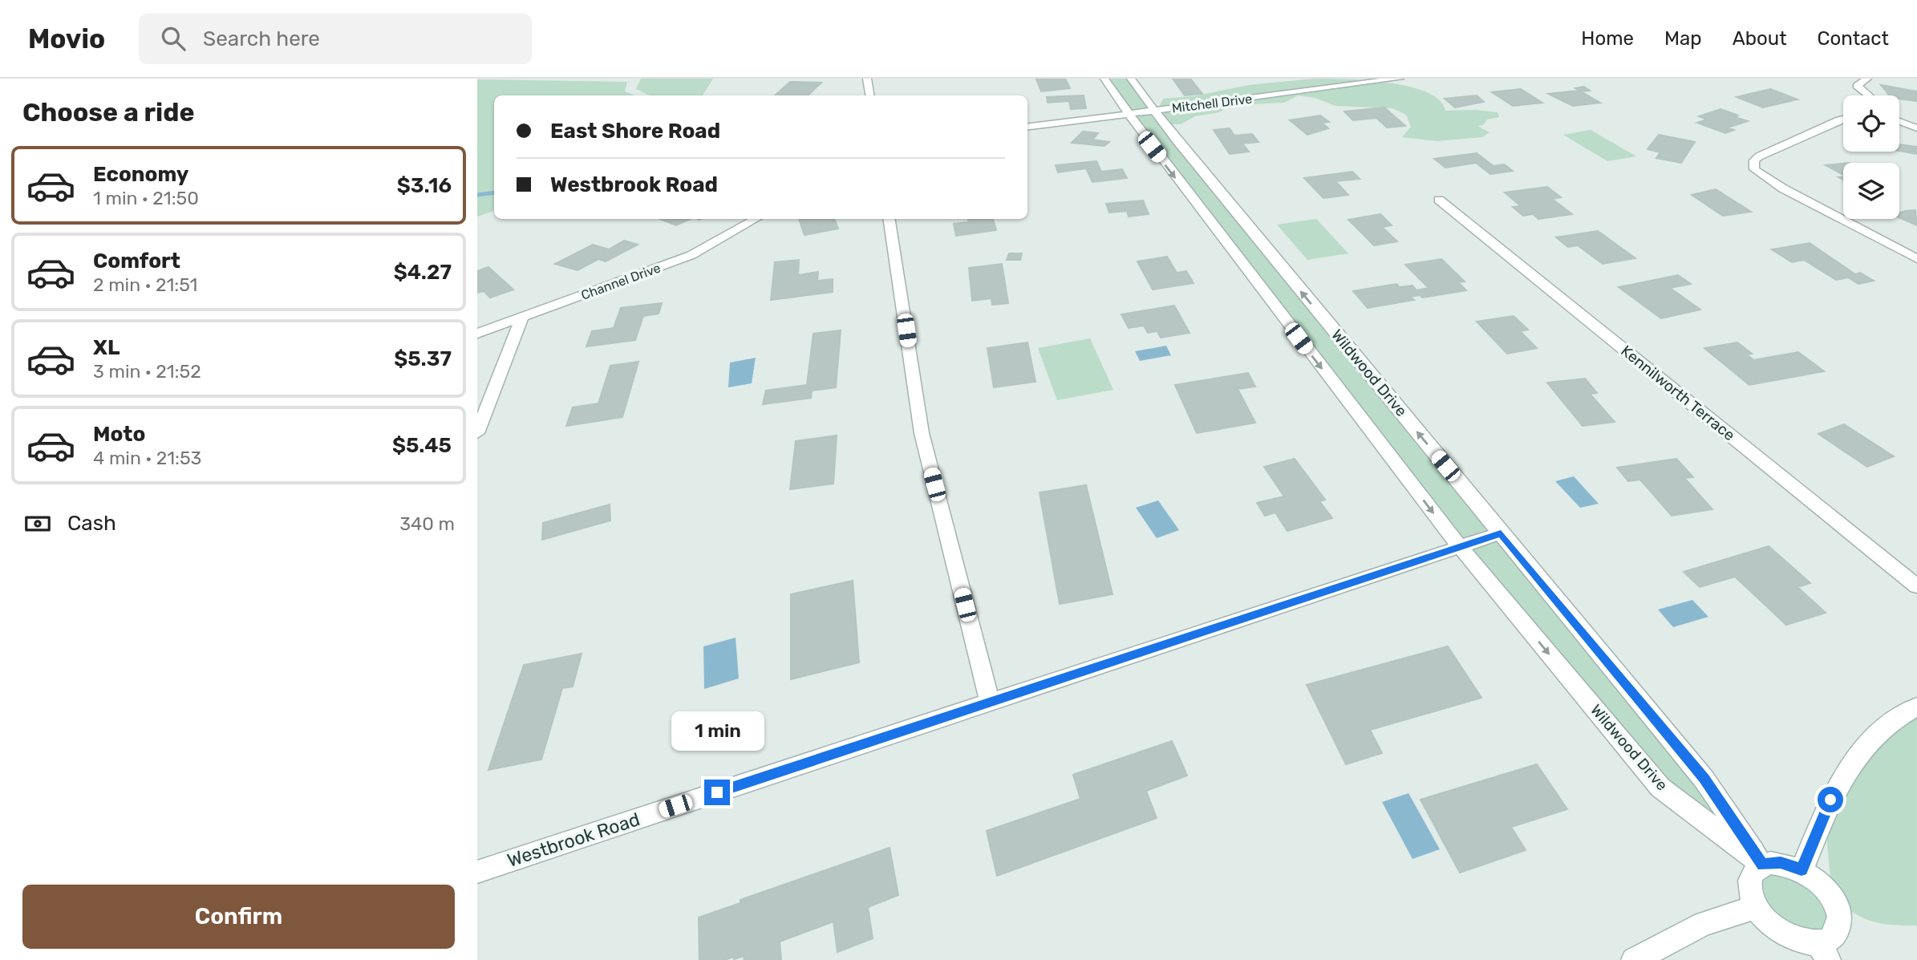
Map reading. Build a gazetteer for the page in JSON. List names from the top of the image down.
{
  "streets": {
    "street": [
      "Mitchell Drive",
      "Channel Drive",
      "Wildwood Drive",
      "Kennilworth Terrace",
      "Westbrook Road"
    ]
  },
  "crossings": [
    ["Mitchell Drive", "Wildwood Drive"],
    ["Wildwood Drive", "Westbrook Road"]
  ],
  "page": {
    "header": "Movio",
    "search": "Search here",
    "nav": [
      "Home",
      "Map",
      "About",
      "Contact"
    ],
    "heading": "Choose a ride",
    "banner": ["East Shore Road", "Westbrook Road"],
    "list": [
      {
        "name": "Economy",
        "note": "1 min · 21:50",
        "value": "$3.16"
      },
      {
        "name": "Comfort",
        "note": "2 min · 21:51",
        "value": "$4.27"
      },
      {
        "name": "XL",
        "note": "3 min · 21:52",
        "value": "$5.37"
      },
      {
        "name": "Moto",
        "note": "4 min · 21:53",
        "value": "$5.45"
      }
    ],
    "pay": ["Cash", "340 m"],
    "bubble": "1 min",
    "buttons": "Confirm"
  }
}
